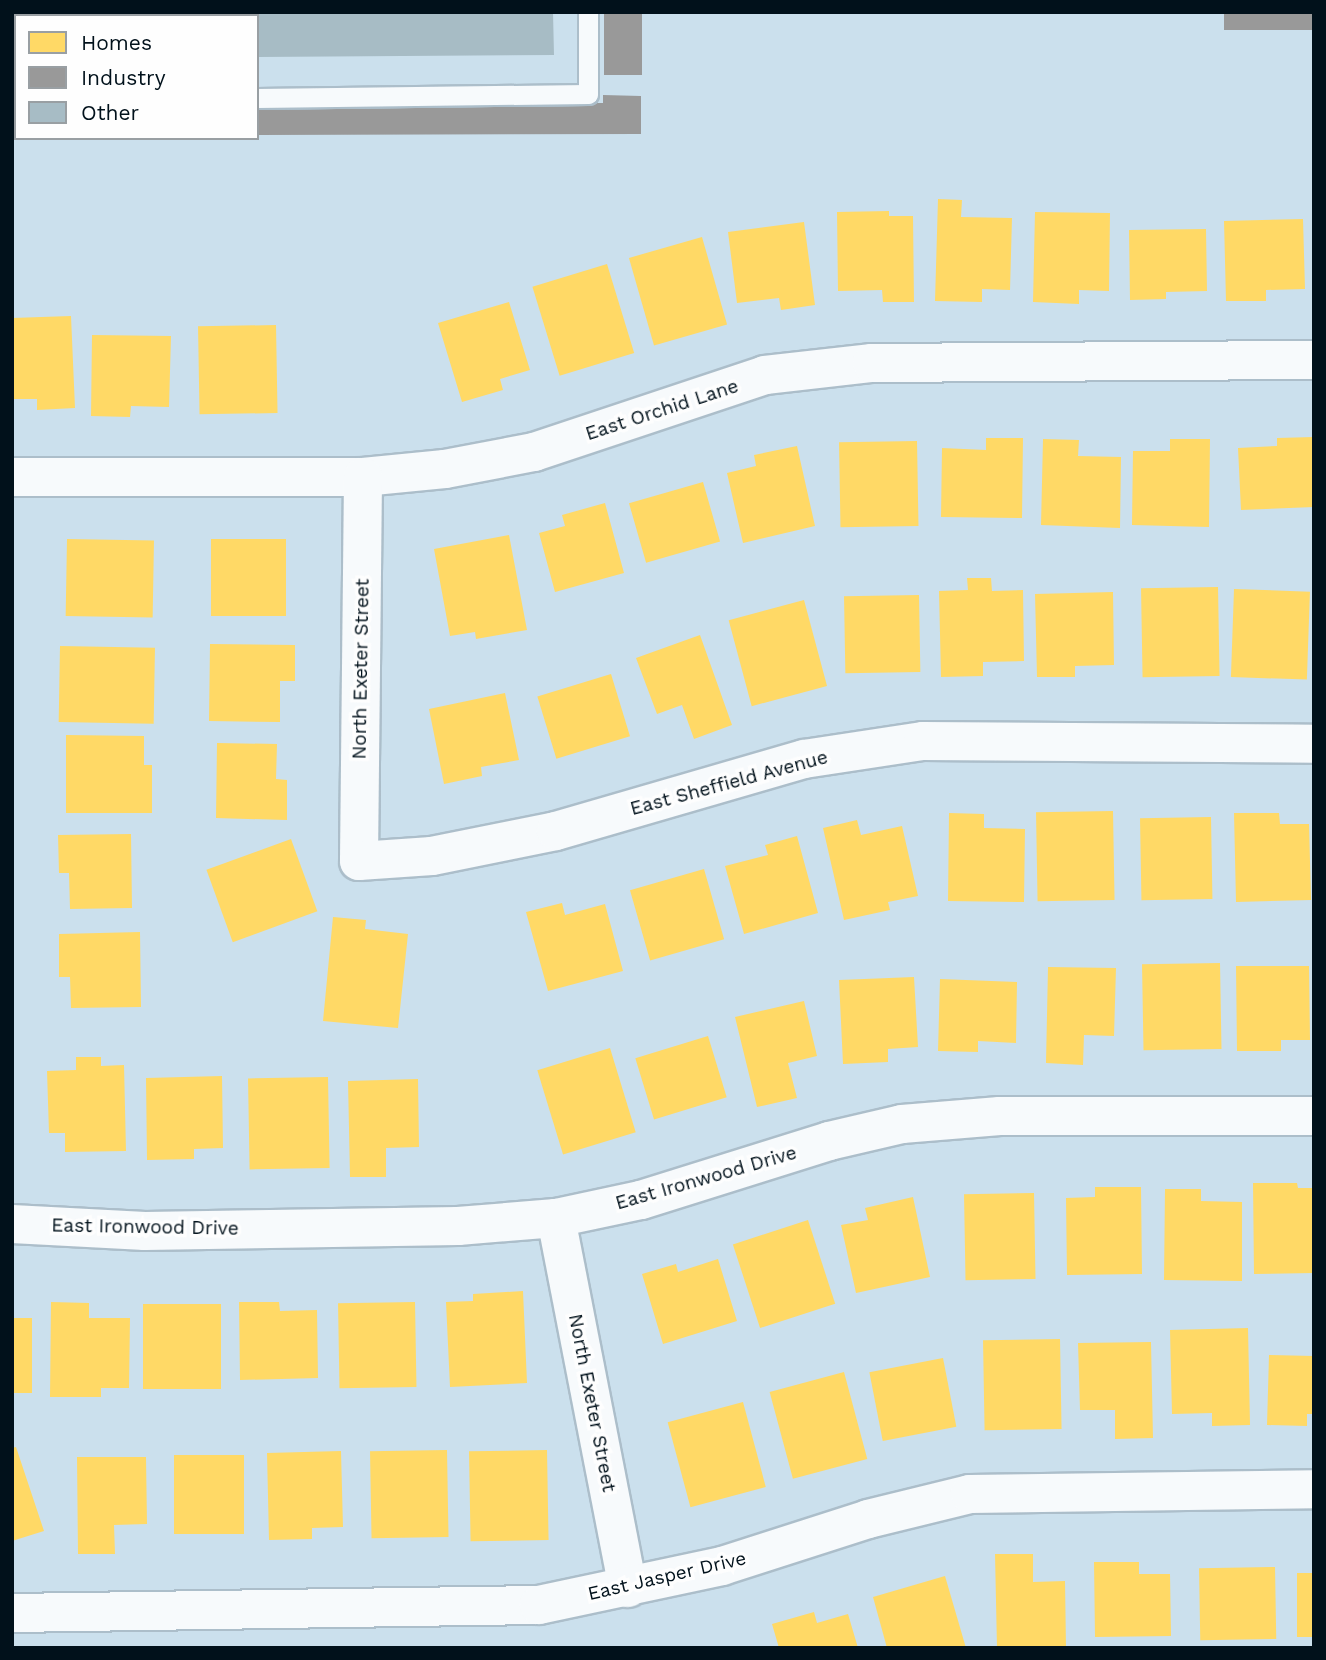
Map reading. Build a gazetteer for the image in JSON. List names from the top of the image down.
{
  "streets": {
    "street": [
      "East Orchid Lane",
      "North Exeter Street",
      "East Sheffield Avenue",
      "East Ironwood Drive",
      "East Jasper Drive"
    ]
  },
  "crossings": [
    ["East Orchid Lane", "North Exeter Street"],
    ["North Exeter Street", "East Sheffield Avenue"],
    ["North Exeter Street", "East Ironwood Drive"],
    ["North Exeter Street", "East Jasper Drive"]
  ],
  "legend": ["Homes", "Industry", "Other"]
}
